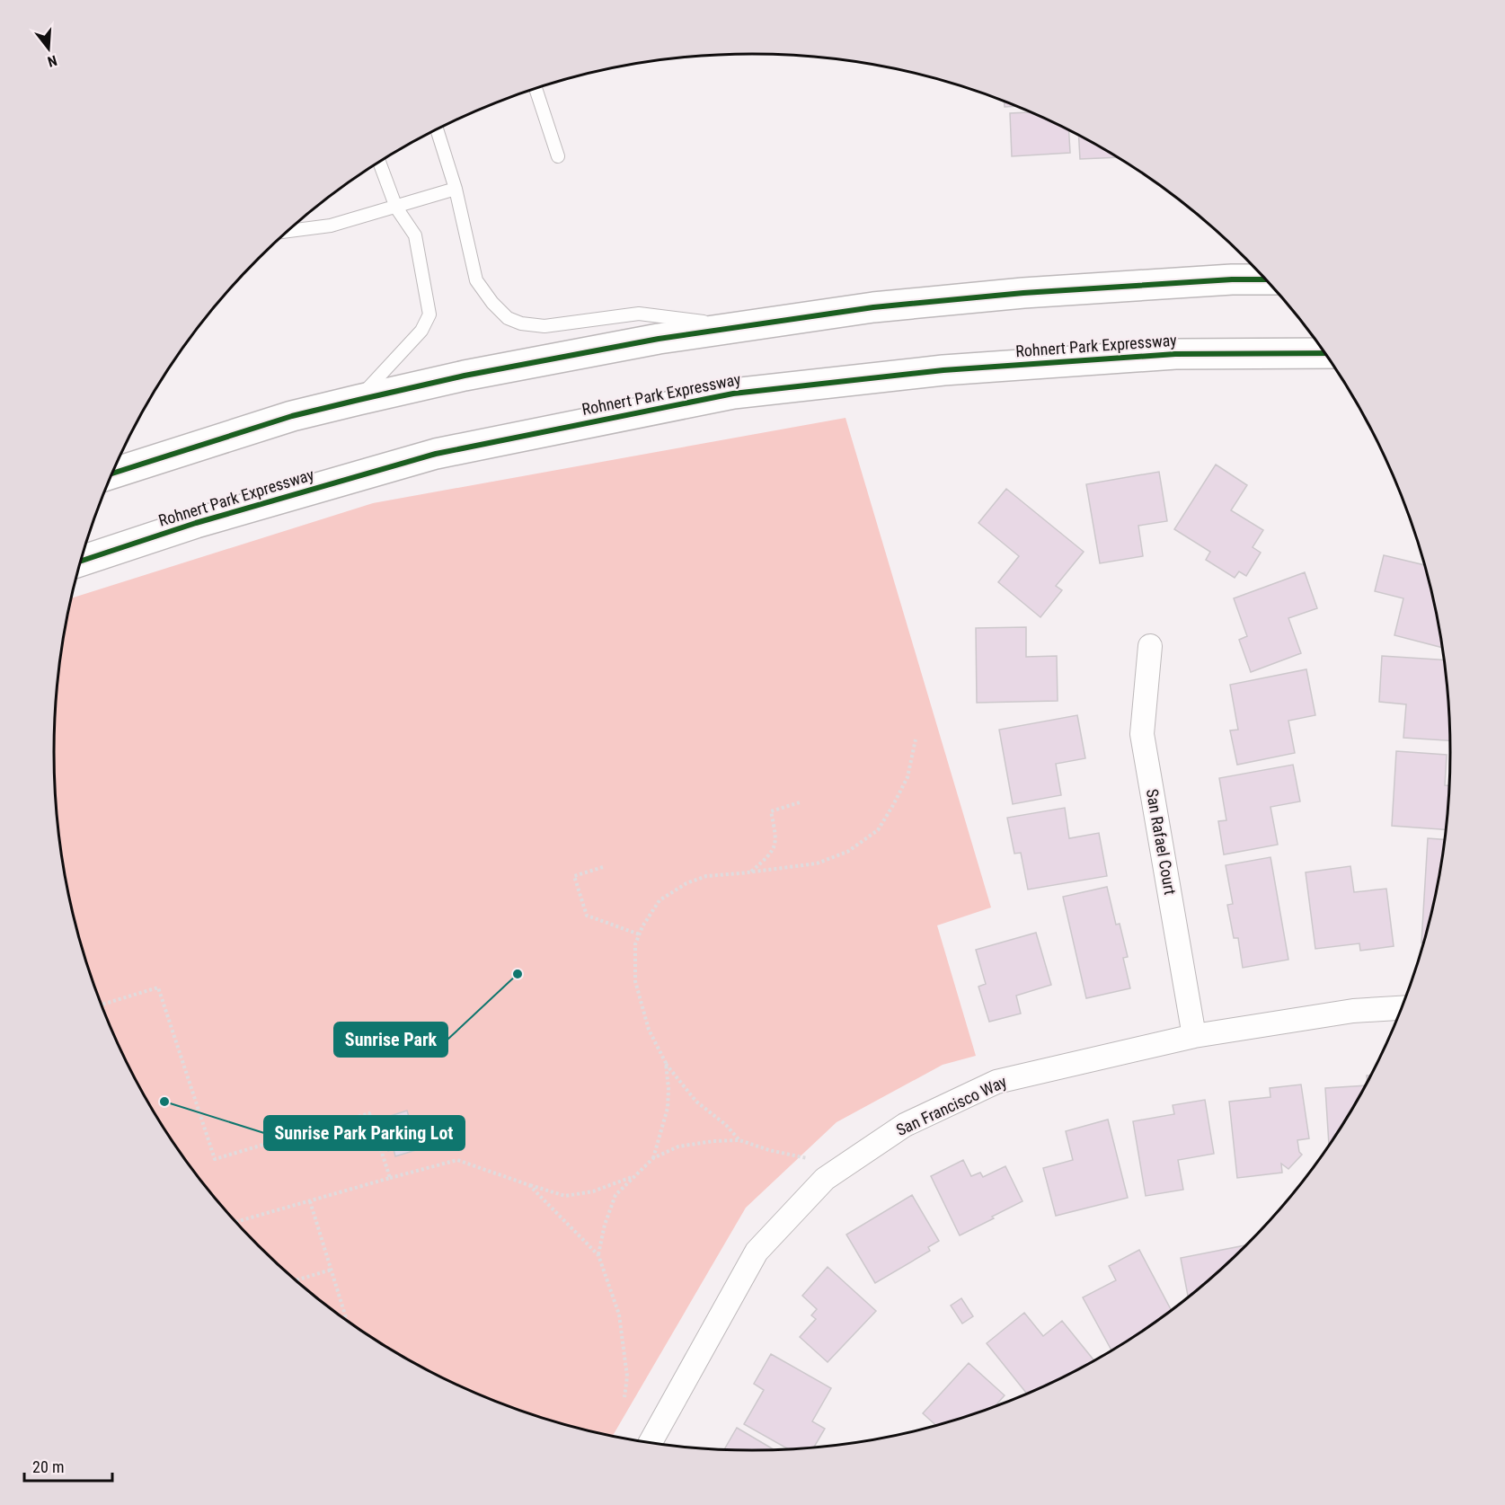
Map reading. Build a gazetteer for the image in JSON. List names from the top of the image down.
{
  "streets": {
    "main road": ["Rohnert Park Expressway"],
    "street": ["San Rafael Court", "San Francisco Way"]
  },
  "crossings": [
    ["San Rafael Court", "San Francisco Way"]
  ],
  "places": ["Sunrise Park", "Sunrise Park Parking Lot"],
  "scale_bar": "20 m",
  "north": "bottom"
}
